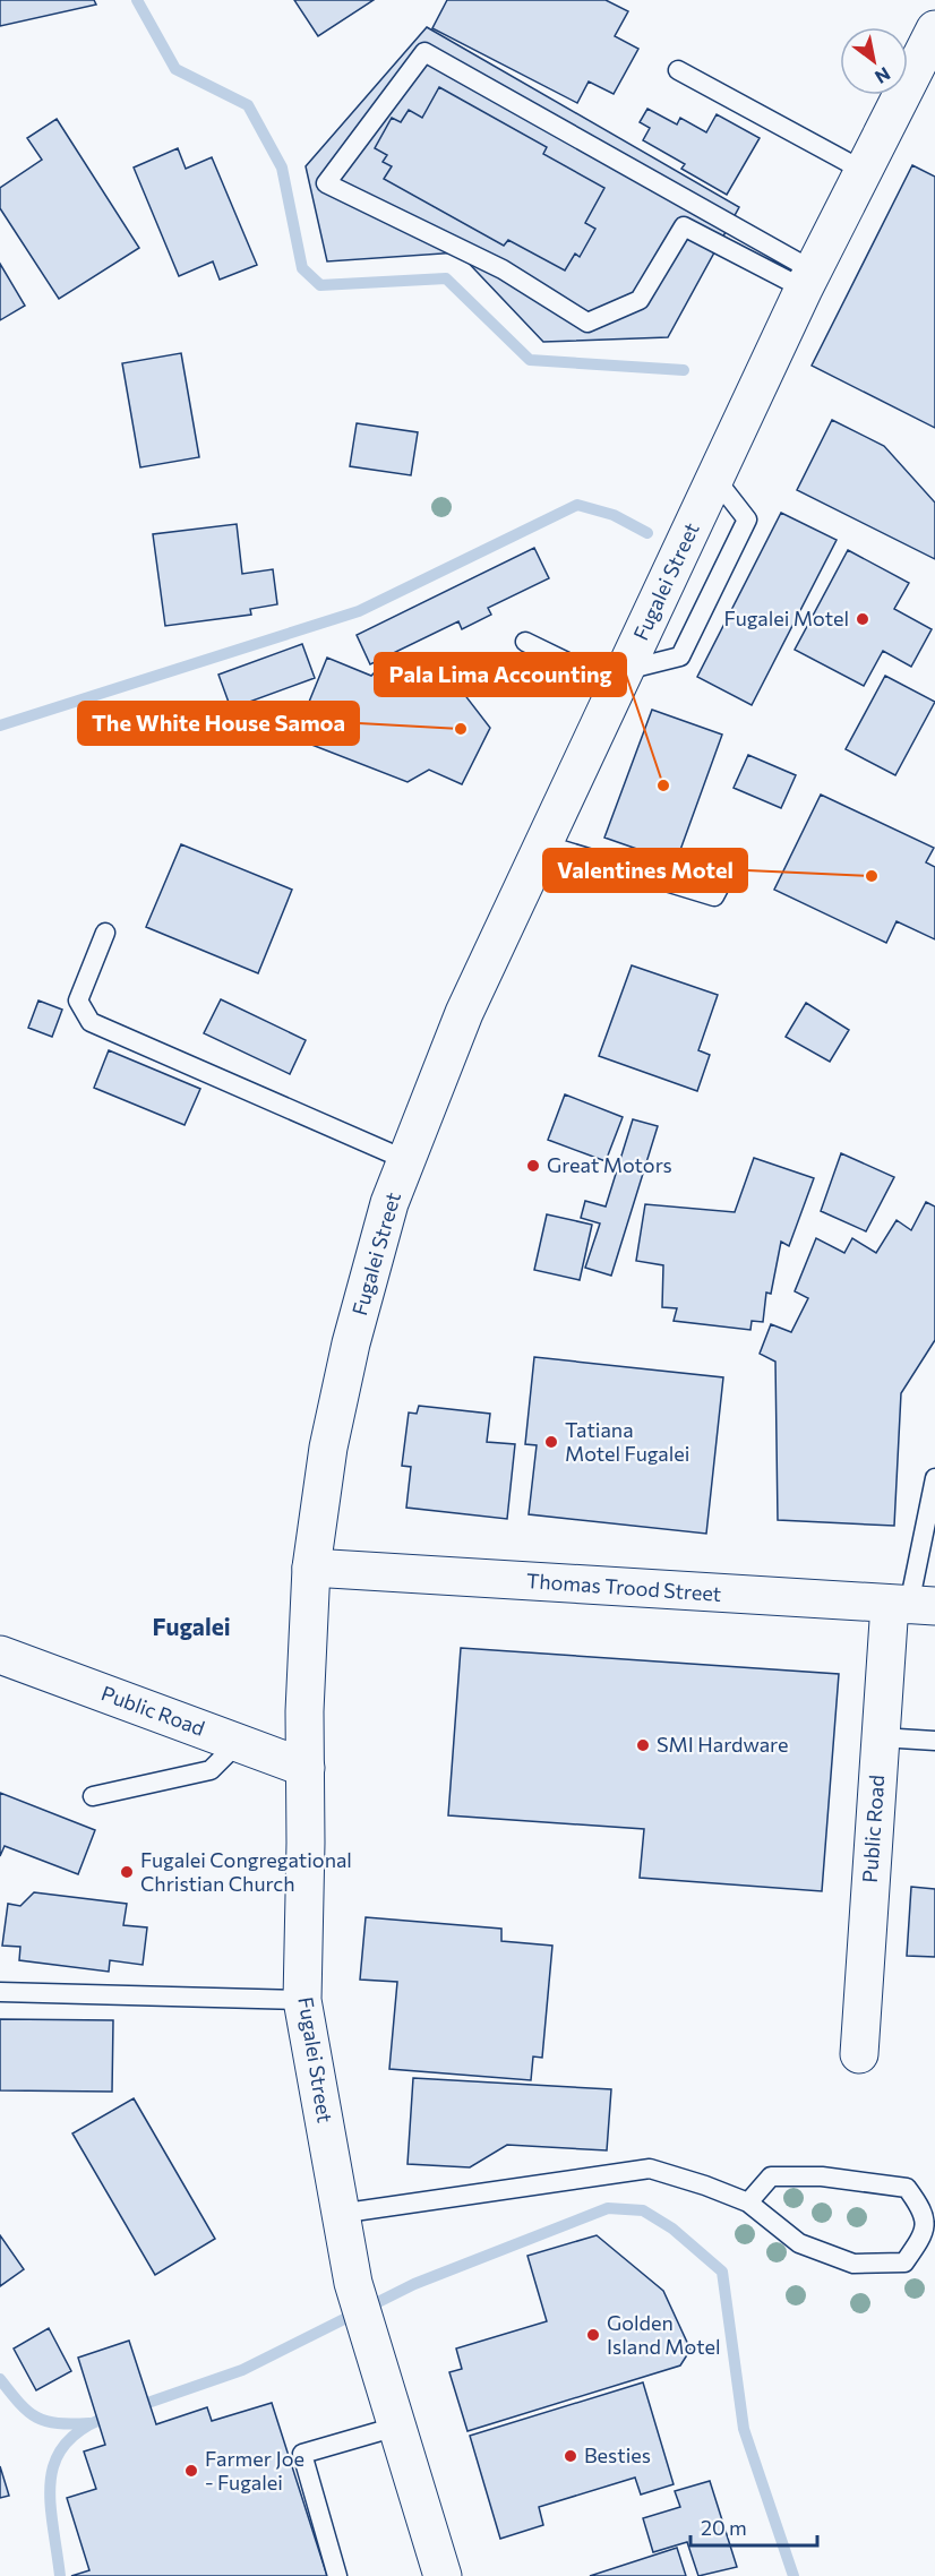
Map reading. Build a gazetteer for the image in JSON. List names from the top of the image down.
{
  "streets": {
    "main road": ["Fugalei Street", "Thomas Trood Street", "Public Road"]
  },
  "crossings": [
    ["Fugalei Street", "Thomas Trood Street"],
    ["Fugalei Street", "Public Road"],
    ["Thomas Trood Street", "Public Road"]
  ],
  "districts": ["Fugalei"],
  "places": [
    "Fugalei Motel",
    "The White House Samoa",
    "Pala Lima Accounting",
    "Valentines Motel",
    "Great Motors",
    "Tatiana Motel Fugalei",
    "SMI Hardware",
    "Fugalei Congregational Christian Church",
    "Golden Island Motel",
    "Besties",
    "Farmer Joe - Fugalei"
  ],
  "scale_bar": "20 m",
  "north": "bottom right"
}
